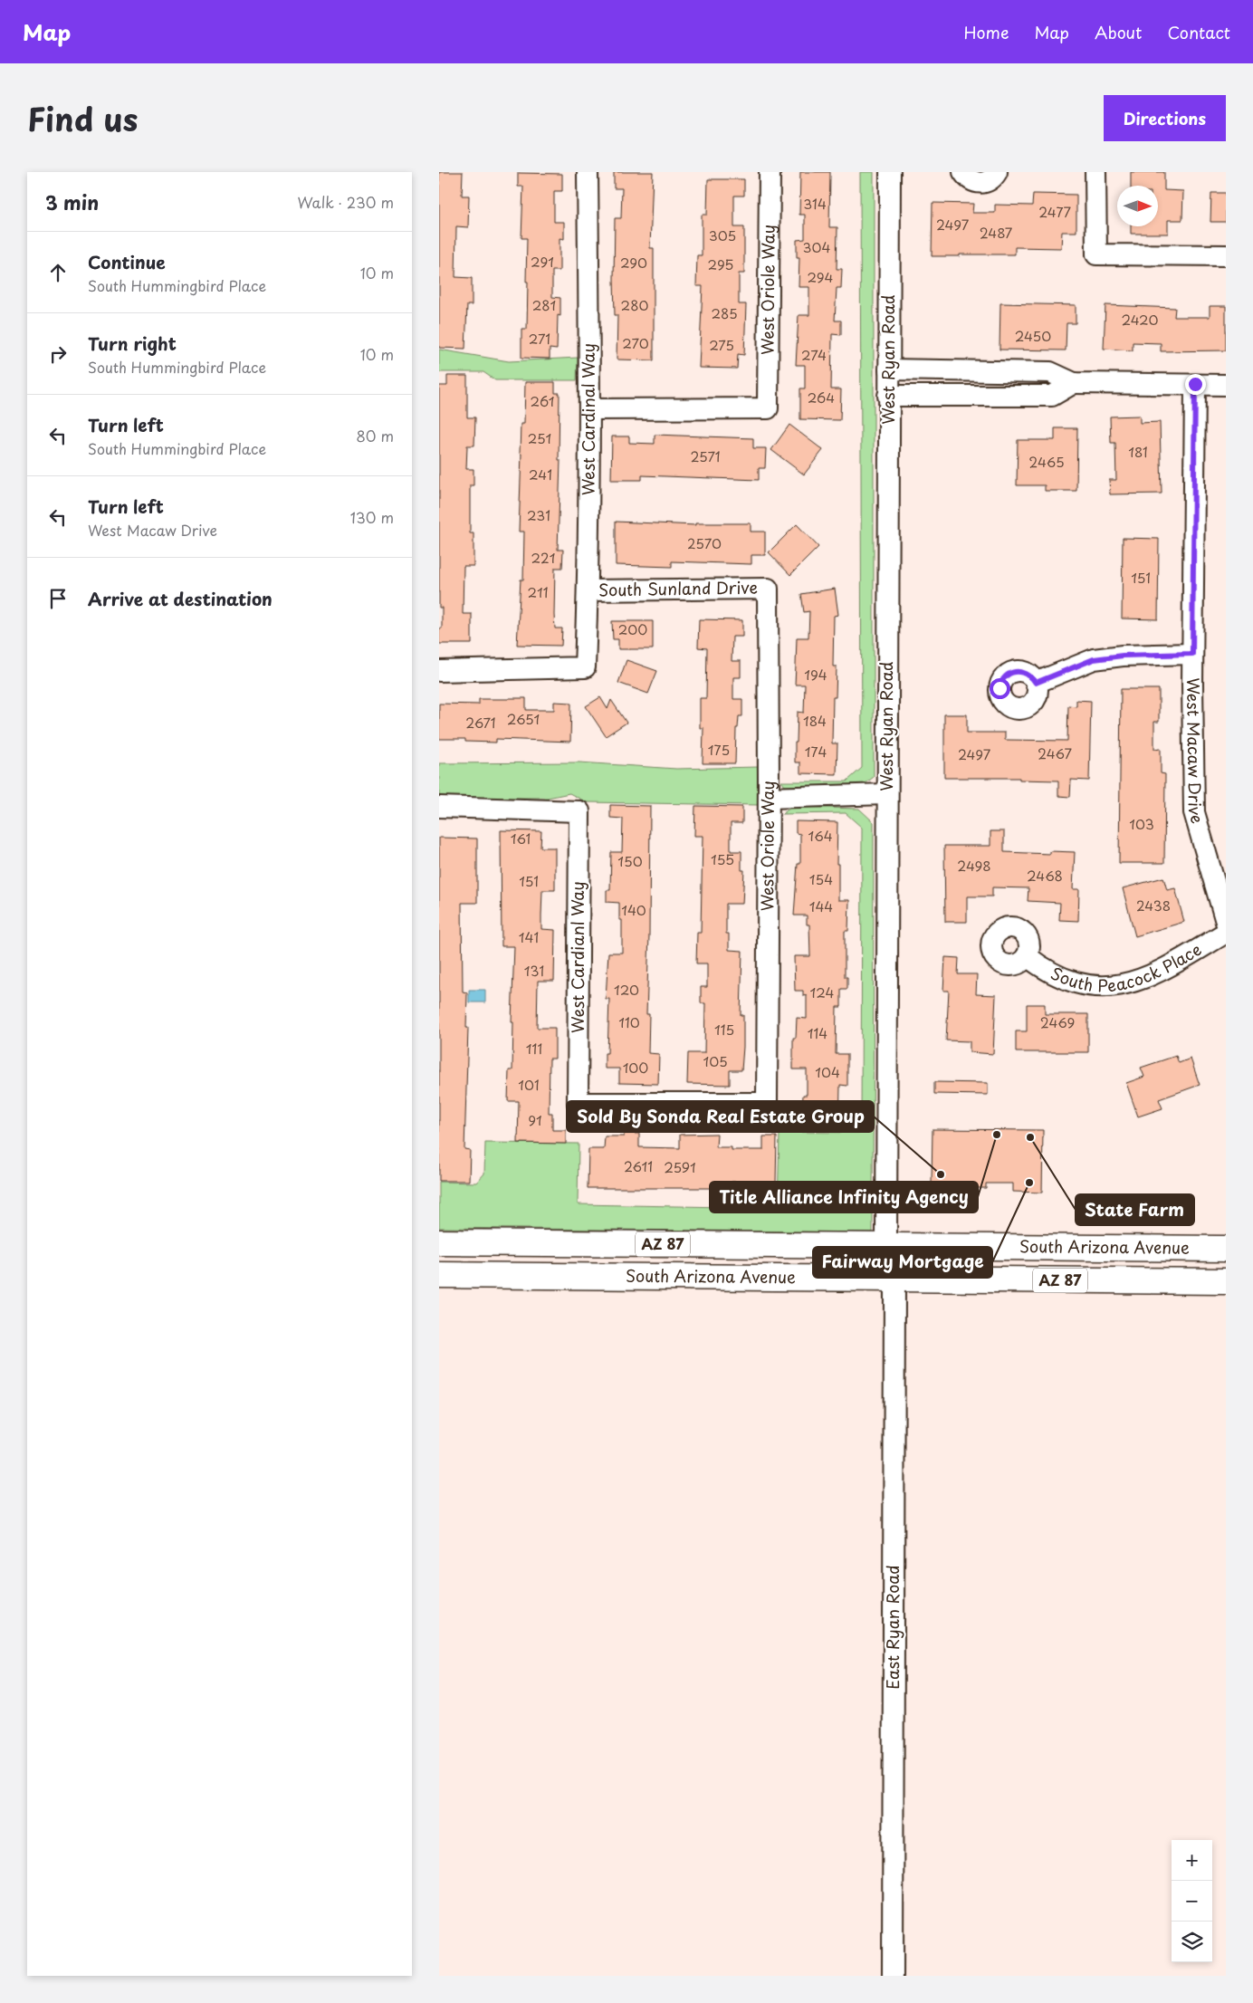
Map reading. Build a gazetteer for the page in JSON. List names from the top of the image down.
{
  "streets": {
    "main road": ["AZ 87", "South Arizona Avenue"],
    "street": [
      "West Oriole Way",
      "West Ryan Road",
      "West Cardinal Way",
      "South Sunland Drive",
      "West Macaw Drive",
      "South Peacock Place",
      "West Cardianl Way",
      "East Ryan Road"
    ]
  },
  "crossings": [
    ["West Oriole Way", "West Cardinal Way"],
    ["West Oriole Way", "South Sunland Drive"],
    ["West Oriole Way", "West Cardianl Way"],
    ["West Ryan Road", "South Arizona Avenue"],
    ["West Ryan Road", "East Ryan Road"],
    ["West Cardinal Way", "South Sunland Drive"],
    ["South Arizona Avenue", "East Ryan Road"]
  ],
  "places": [
    "Title Alliance Infinity Agency",
    "State Farm",
    "Sold By Sonda Real Estate Group",
    "Fairway Mortgage"
  ],
  "house_numbers": [
    "314",
    "2477",
    "2497",
    "2487",
    "305",
    "304",
    "291",
    "290",
    "295",
    "294",
    "281",
    "280",
    "285",
    "2420",
    "2450",
    "271",
    "270",
    "275",
    "274",
    "264",
    "261",
    "251",
    "181",
    "2571",
    "2465",
    "241",
    "231",
    "2570",
    "221",
    "151",
    "211",
    "200",
    "194",
    "2651",
    "184",
    "2671",
    "175",
    "174",
    "2467",
    "2497",
    "103",
    "164",
    "161",
    "155",
    "150",
    "2498",
    "2468",
    "154",
    "151",
    "2438",
    "144",
    "140",
    "141",
    "131",
    "120",
    "124",
    "110",
    "2469",
    "115",
    "114",
    "111",
    "105",
    "100",
    "104",
    "101",
    "91",
    "2611",
    "2591"
  ],
  "north": "right",
  "page": {
    "header": "Map",
    "nav": [
      "Home",
      "Map",
      "About",
      "Contact"
    ],
    "title": "Find us",
    "buttons": "Directions",
    "heading": ["3 min", "Walk · 230 m"],
    "list": [
      ["Continue", "South Hummingbird Place", "10 m"],
      ["Turn right", "South Hummingbird Place", "10 m"],
      ["Turn left", "South Hummingbird Place", "80 m"],
      ["Turn left", "West Macaw Drive", "130 m"],
      "Arrive at destination"
    ],
    "map_buttons": ["+", "−"]
  }
}
